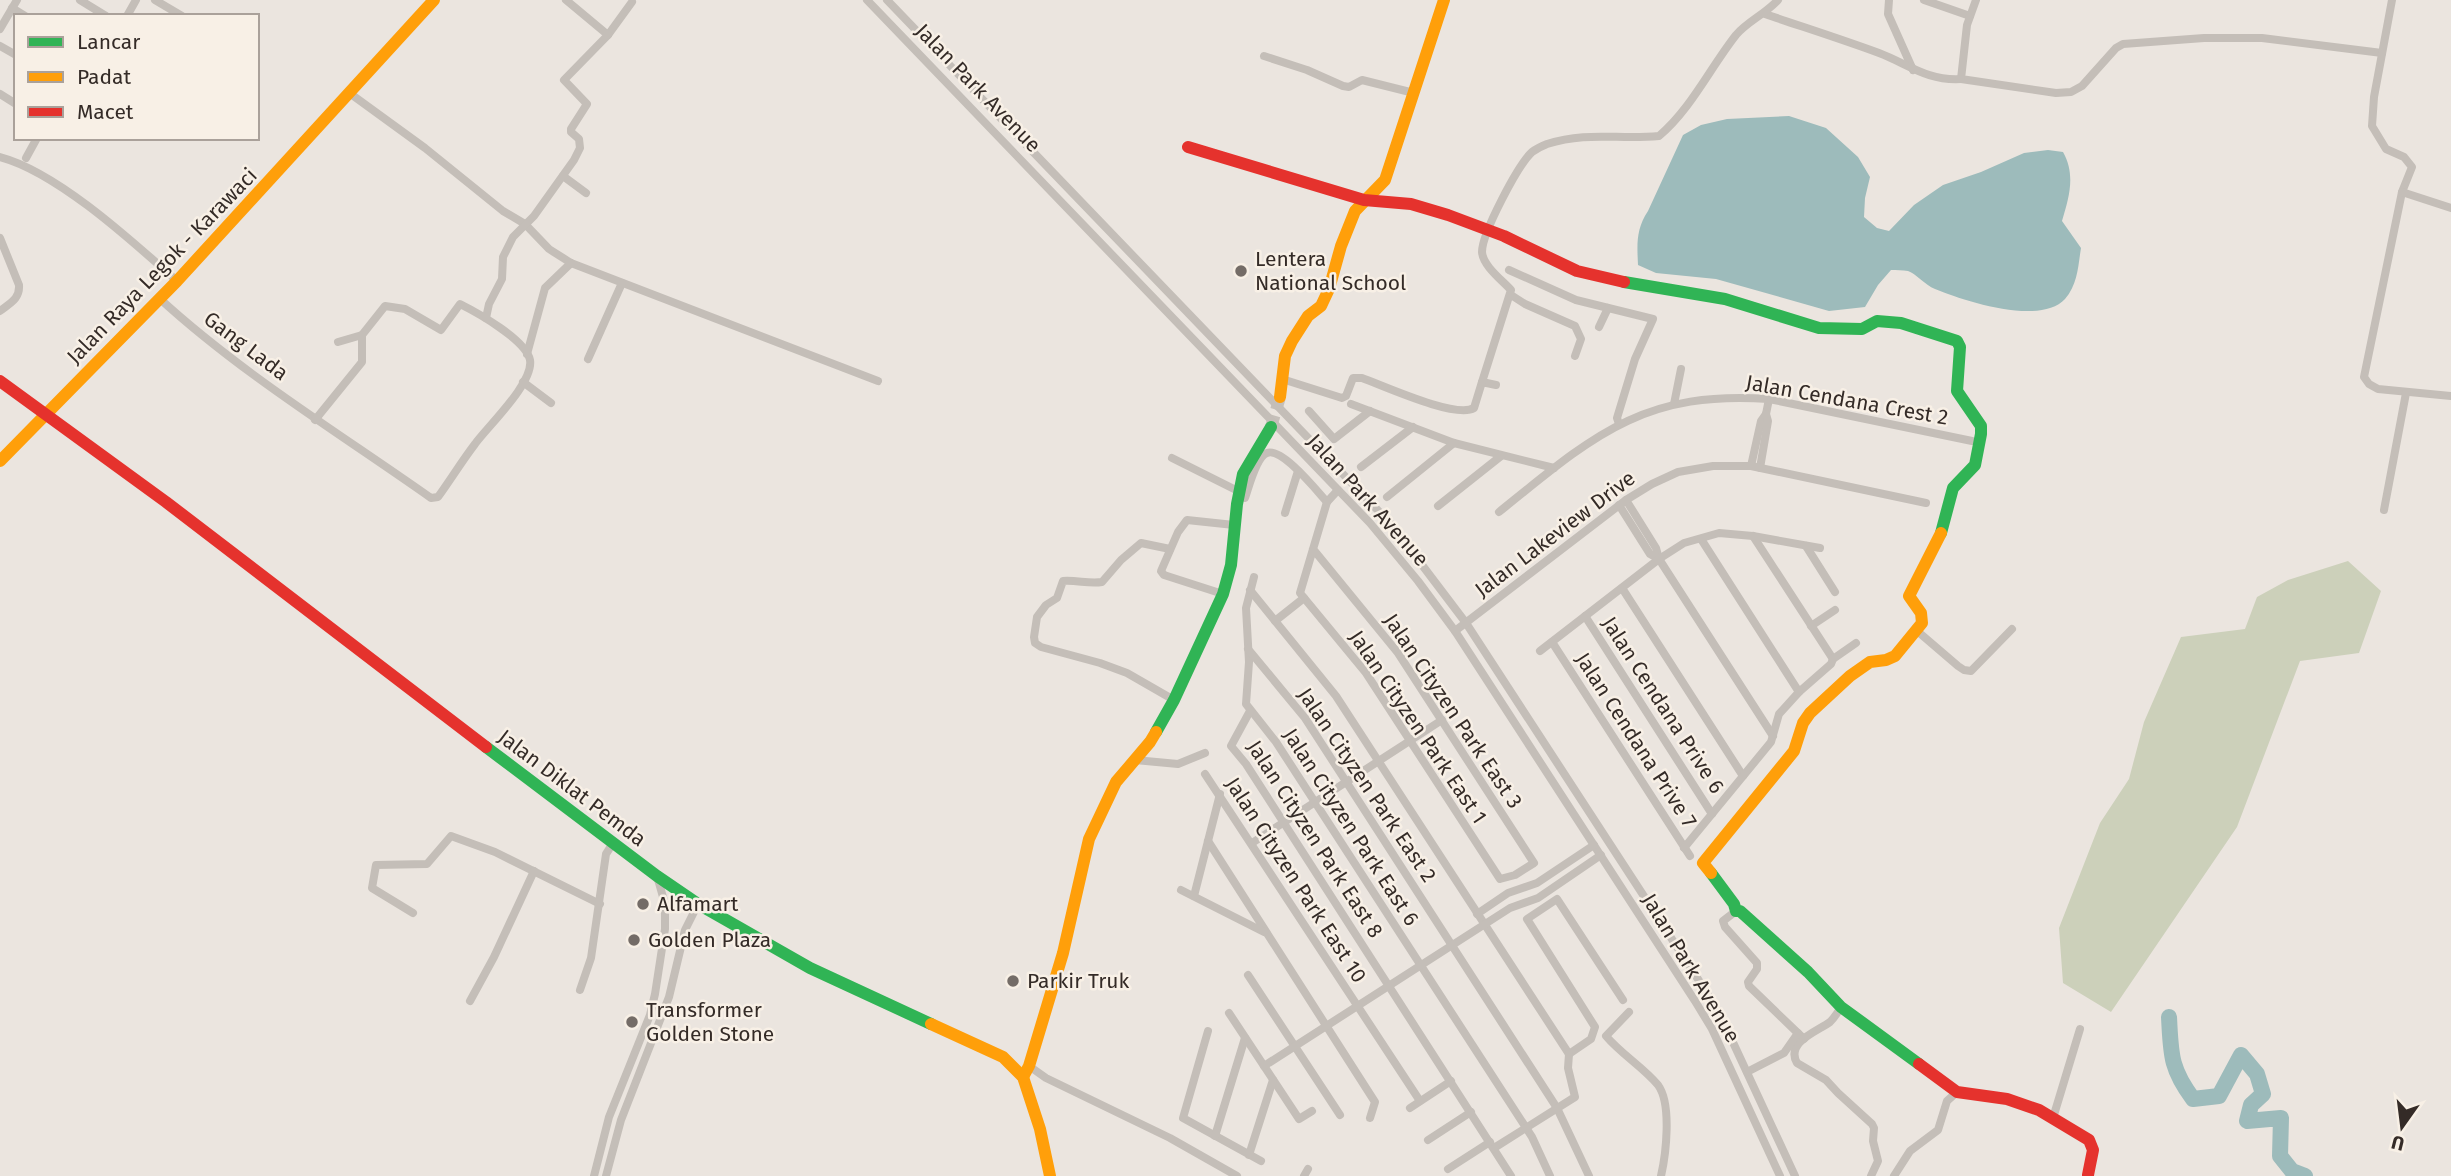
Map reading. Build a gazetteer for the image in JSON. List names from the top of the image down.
{
  "streets": {
    "street": [
      "Jalan Park Avenue",
      "Jalan Raya Legok - Karawaci",
      "Gang Lada",
      "Jalan Cendana Crest 2",
      "Jalan Lakeview Drive",
      "Jalan Cendana Prive 6",
      "Jalan Cityzen Park East 3",
      "Jalan Cityzen Park East 1",
      "Jalan Cendana Prive 7",
      "Jalan Cityzen Park East 2",
      "Jalan Diklat Pemda",
      "Jalan Cityzen Park East 6",
      "Jalan Cityzen Park East 8",
      "Jalan Cityzen Park East 10"
    ]
  },
  "crossings": [
    ["Jalan Park Avenue", "Jalan Lakeview Drive"],
    ["Jalan Raya Legok - Karawaci", "Gang Lada"],
    ["Jalan Raya Legok - Karawaci", "Jalan Diklat Pemda"],
    ["Jalan Cityzen Park East 3", "Jalan Cityzen Park East 1"],
    ["Jalan Cityzen Park East 6", "Jalan Cityzen Park East 8"]
  ],
  "places": [
    "Lentera National School",
    "Alfamart",
    "Golden Plaza",
    "Parkir Truk",
    "Transformer Golden Stone"
  ],
  "legend": ["Lancar", "Padat", "Macet"],
  "north": "bottom"
}
